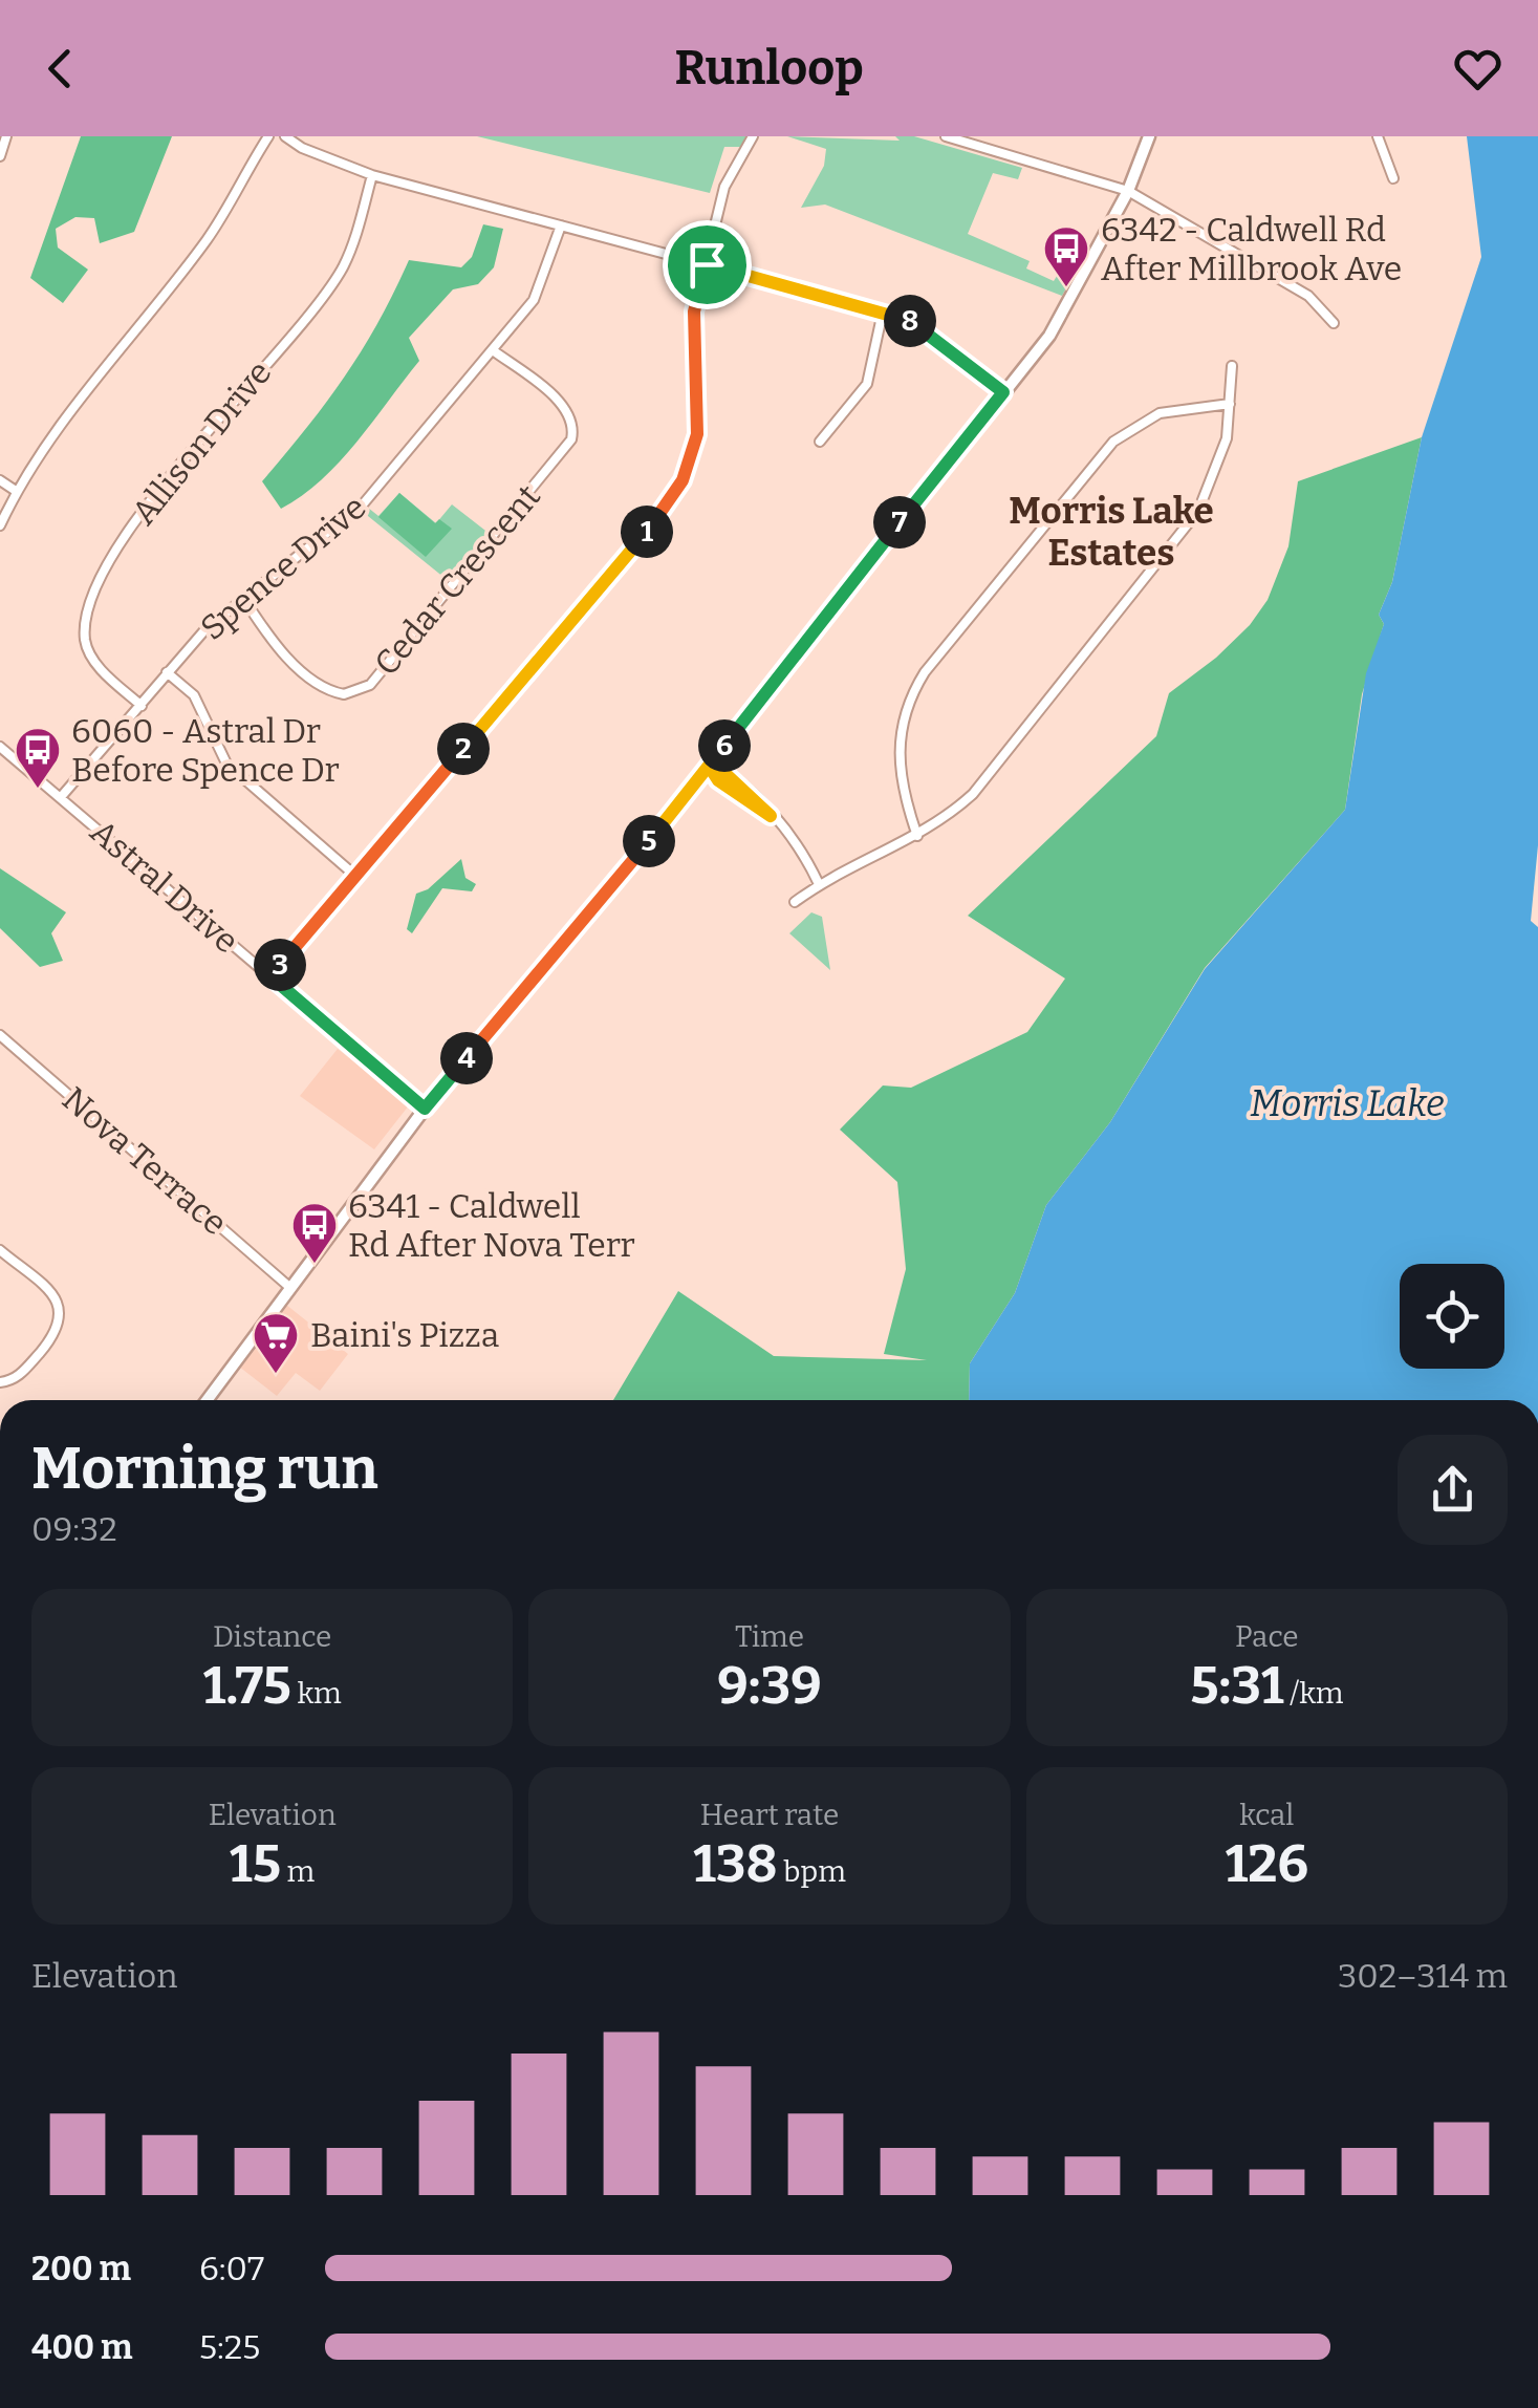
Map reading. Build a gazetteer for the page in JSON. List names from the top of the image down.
{
  "streets": {
    "street": [
      "Allison Drive",
      "Spence Drive",
      "Cedar Crescent",
      "Astral Drive",
      "Nova Terrace"
    ]
  },
  "crossings": [
    ["Allison Drive", "Spence Drive"],
    ["Spence Drive", "Cedar Crescent"],
    ["Spence Drive", "Astral Drive"]
  ],
  "districts": ["Morris Lake Estates"],
  "water": ["Morris Lake"],
  "places": {
    "bus stop": ["6342 - Caldwell Rd After Millbrook Ave", "6060 - Astral Dr Before Spence Dr", "6341 - Caldwell Rd After Nova Terr"],
    "supermarket": ["Baini's Pizza"]
  },
  "page": {
    "header": "Runloop",
    "pins": [
      "8",
      "7",
      "1",
      "6",
      "2",
      "5",
      "3",
      "4"
    ],
    "heading": ["Morning run", "09:32"],
    "stats": [
      ["Distance", "1.75 km"],
      ["Time", "9:39"],
      ["Pace", "5:31 /km"],
      ["Elevation", "15 m"],
      ["Heart rate", "138 bpm"],
      ["kcal", "126"]
    ],
    "chart": ["Elevation", "302–314 m"],
    "list": [
      {
        "name": "200 m",
        "note": "6:07"
      },
      {
        "name": "400 m",
        "note": "5:25"
      }
    ]
  }
}
